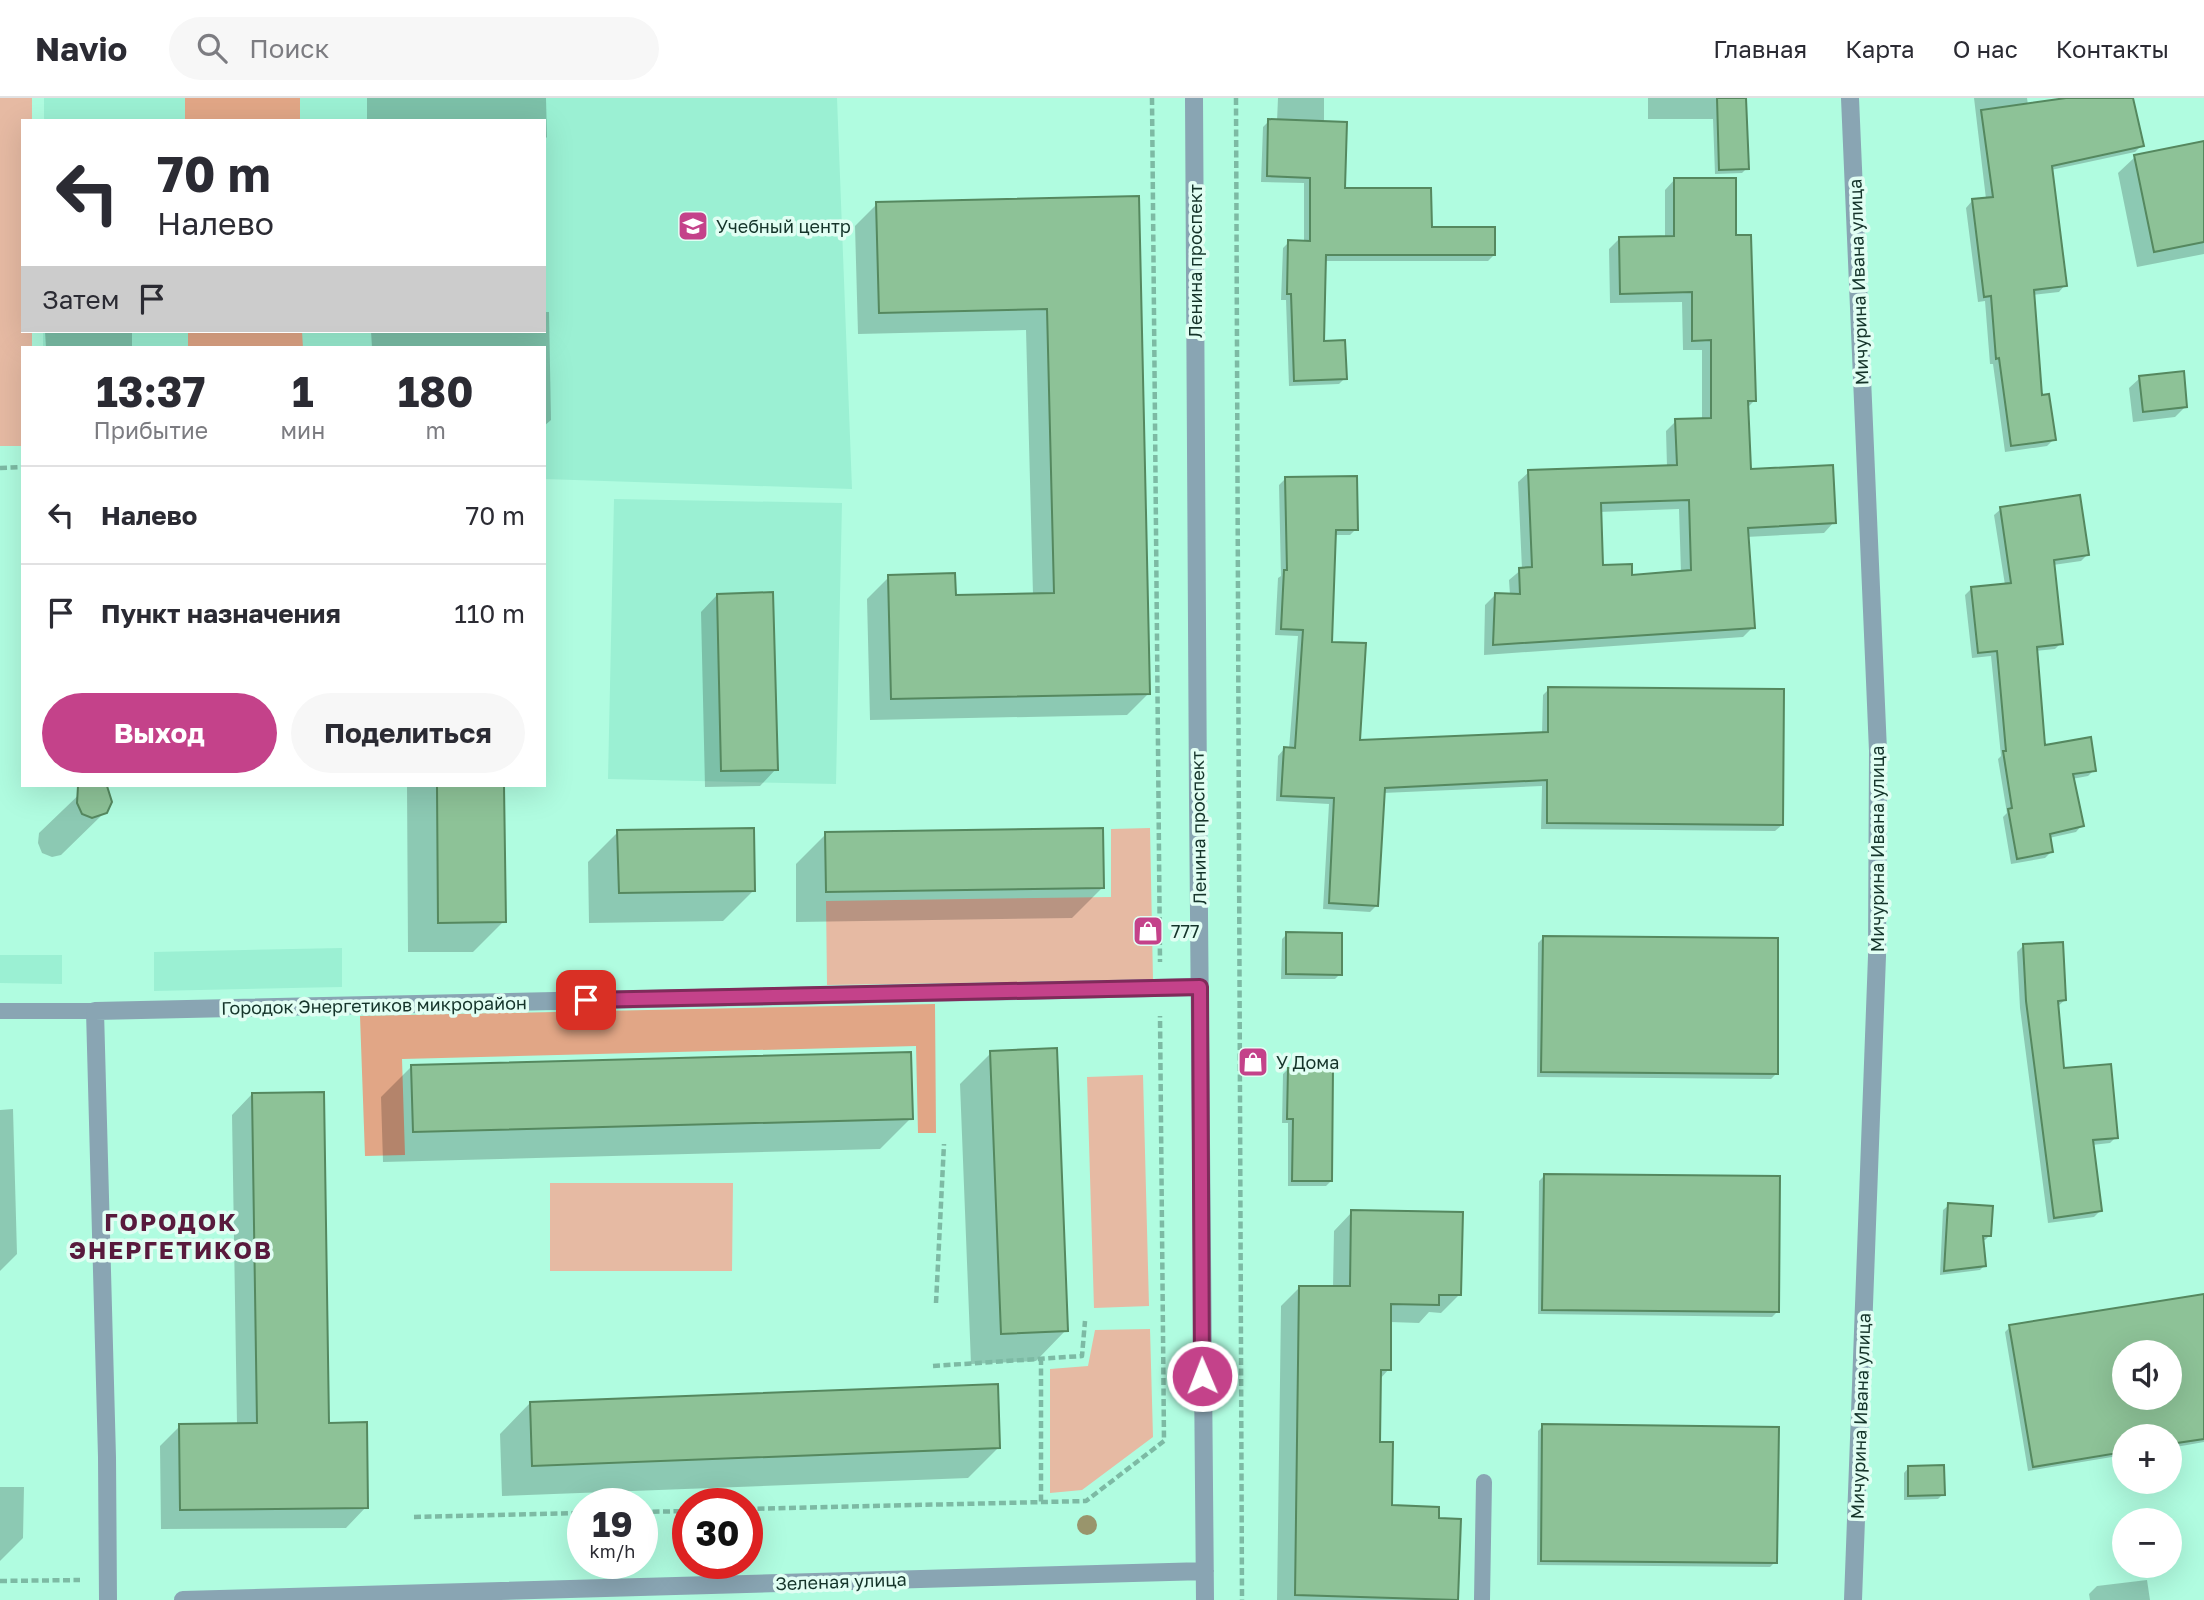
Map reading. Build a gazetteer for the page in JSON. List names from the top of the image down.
{
  "streets": {
    "street": [
      "Ленина проспект",
      "Мичурина Ивана улица",
      "Городок Энергетиков микрорайон",
      "Зеленая улица"
    ]
  },
  "crossings": [
    ["Ленина проспект", "Городок Энергетиков микрорайон"],
    ["Ленина проспект", "Зеленая улица"]
  ],
  "districts": ["ГОРОДОК ЭНЕРГЕТИКОВ"],
  "places": {
    "school or university": ["Учебный центр"],
    "shop": ["777", "У Дома"]
  },
  "page": {
    "header": "Navio",
    "search": "Поиск",
    "nav": [
      "Главная",
      "Карта",
      "О нас",
      "Контакты"
    ],
    "turn": ["70 m", "Налево"],
    "then": "Затем",
    "eta": [
      "13:37",
      "Прибытие",
      "1",
      "мин",
      "180",
      "m"
    ],
    "list": [
      {
        "name": "Налево",
        "value": "70 m"
      },
      {
        "name": "Пункт назначения",
        "value": "110 m"
      }
    ],
    "buttons": ["Выход", "Поделиться"],
    "map_buttons": ["+", "−"],
    "speed": "19 km/h",
    "limit": "30"
  }
}
